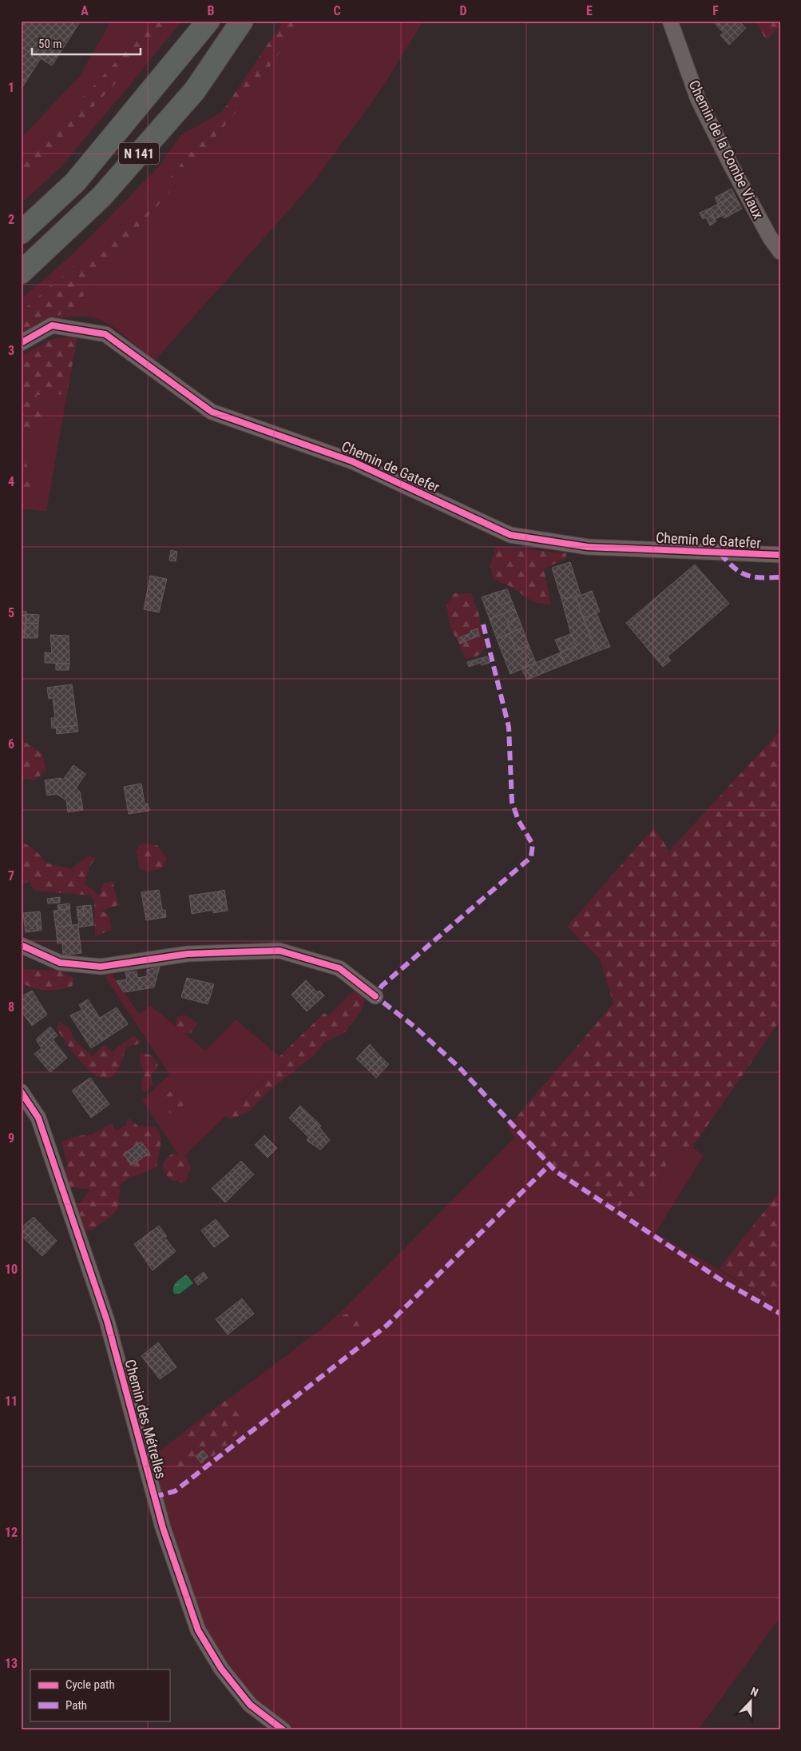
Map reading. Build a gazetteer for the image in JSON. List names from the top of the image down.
{
  "streets": {
    "highway": ["N 141"],
    "street": ["Chemin de la Combe Viaux", "Chemin de Gatefer", "Chemin des Métrelles"]
  },
  "legend": ["Cycle path", "Path"],
  "scale_bar": "50 m",
  "north": "top",
  "grid": {
    "columns": [
      "A",
      "B",
      "C",
      "D",
      "E",
      "F"
    ],
    "rows": [
      "1",
      "2",
      "3",
      "4",
      "5",
      "6",
      "7",
      "8",
      "9",
      "10",
      "11",
      "12",
      "13"
    ]
  }
}
